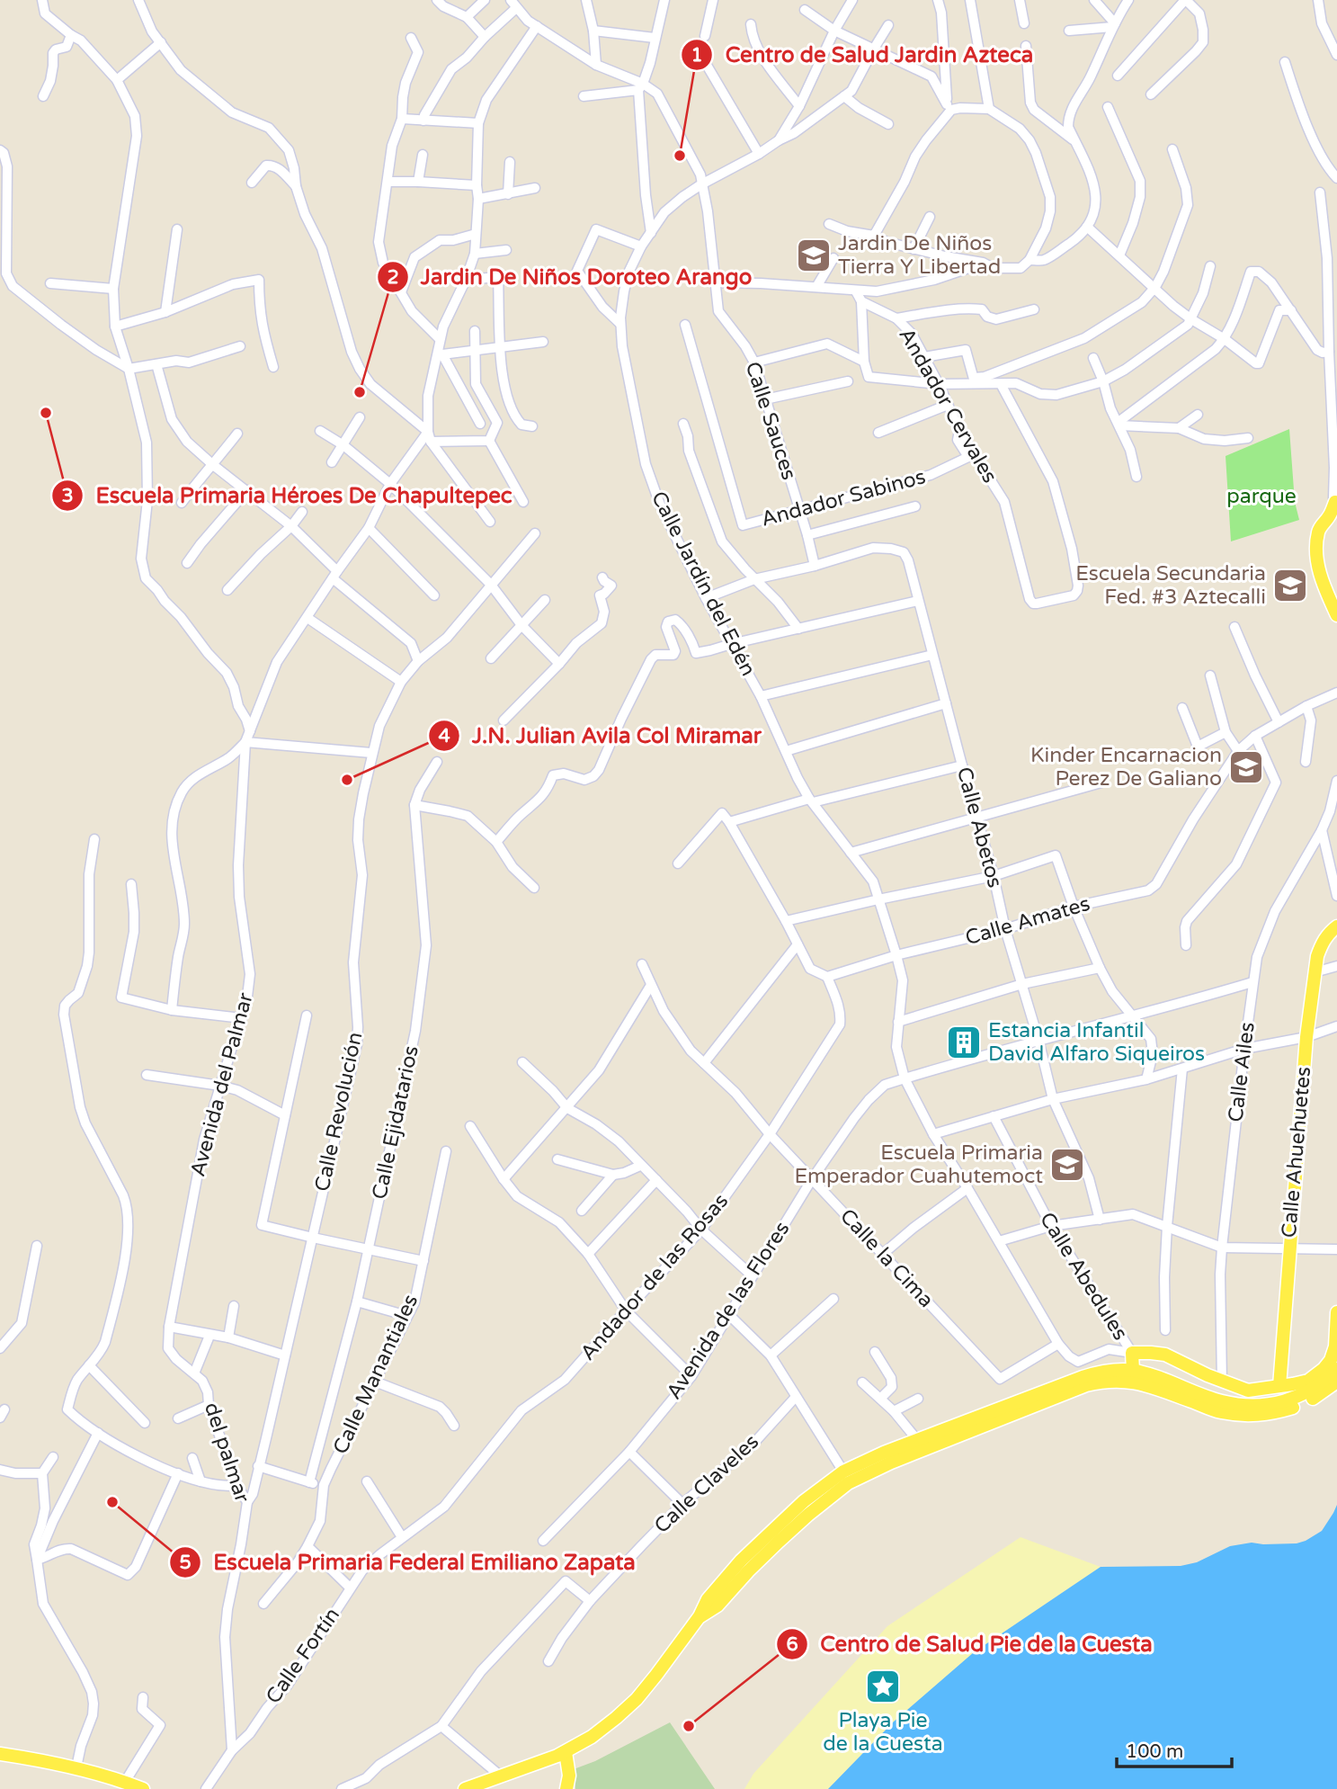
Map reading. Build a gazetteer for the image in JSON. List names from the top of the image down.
{
  "streets": {
    "main road": ["Calle Ahuehuetes", "Calle Abedules"],
    "street": [
      "Andador Cervales",
      "Calle Sauces",
      "Andador Sabinos",
      "Calle Jardín del Edén",
      "Calle Abetos",
      "Calle Amates",
      "Calle Ailes",
      "Avenida del Palmar",
      "Calle Revolución",
      "Calle Ejidatarios",
      "Calle la Cima",
      "Andador de las Rosas",
      "Avenida de las Flores",
      "Calle Manantiales",
      "del palmar",
      "Calle Claveles",
      "Calle Fortín"
    ]
  },
  "crossings": [
    ["Andador Cervales", "Andador Sabinos"],
    ["Calle Sauces", "Andador Sabinos"],
    ["Calle Sauces", "Calle Jardín del Edén"],
    ["Calle Sauces", "Calle Abetos"],
    ["Calle Jardín del Edén", "Calle Amates"],
    ["Calle Jardín del Edén", "Calle la Cima"],
    ["Calle Jardín del Edén", "Avenida de las Flores"],
    ["Calle Abetos", "Calle Amates"],
    ["Calle Abetos", "Avenida de las Flores"],
    ["Calle Amates", "Andador de las Rosas"],
    ["Calle Ailes", "Avenida de las Flores"],
    ["Avenida del Palmar", "del palmar"],
    ["Calle Revolución", "del palmar"],
    ["Calle la Cima", "Andador de las Rosas"],
    ["Calle la Cima", "Avenida de las Flores"],
    ["Andador de las Rosas", "Calle Fortín"],
    ["del palmar", "Calle Fortín"]
  ],
  "parks": ["parque"],
  "places": {
    "other": [
      "Centro de Salud Jardin Azteca",
      "Jardin De Niños Doroteo Arango",
      "Escuela Primaria Héroes De Chapultepec",
      "J.N. Julian Avila Col Miramar",
      "Escuela Primaria Federal Emiliano Zapata",
      "Centro de Salud Pie de la Cuesta"
    ],
    "school or university": [
      "Jardin De Niños Tierra Y Libertad",
      "Escuela Secundaria Fed. #3 Aztecalli",
      "Kinder Encarnacion Perez De Galiano",
      "Escuela Primaria Emperador Cuahutemoct"
    ],
    "building": ["Estancia Infantil David Alfaro Siqueiros"],
    "place": ["Playa Pie de la Cuesta"]
  },
  "scale_bar": "100 m"
}
